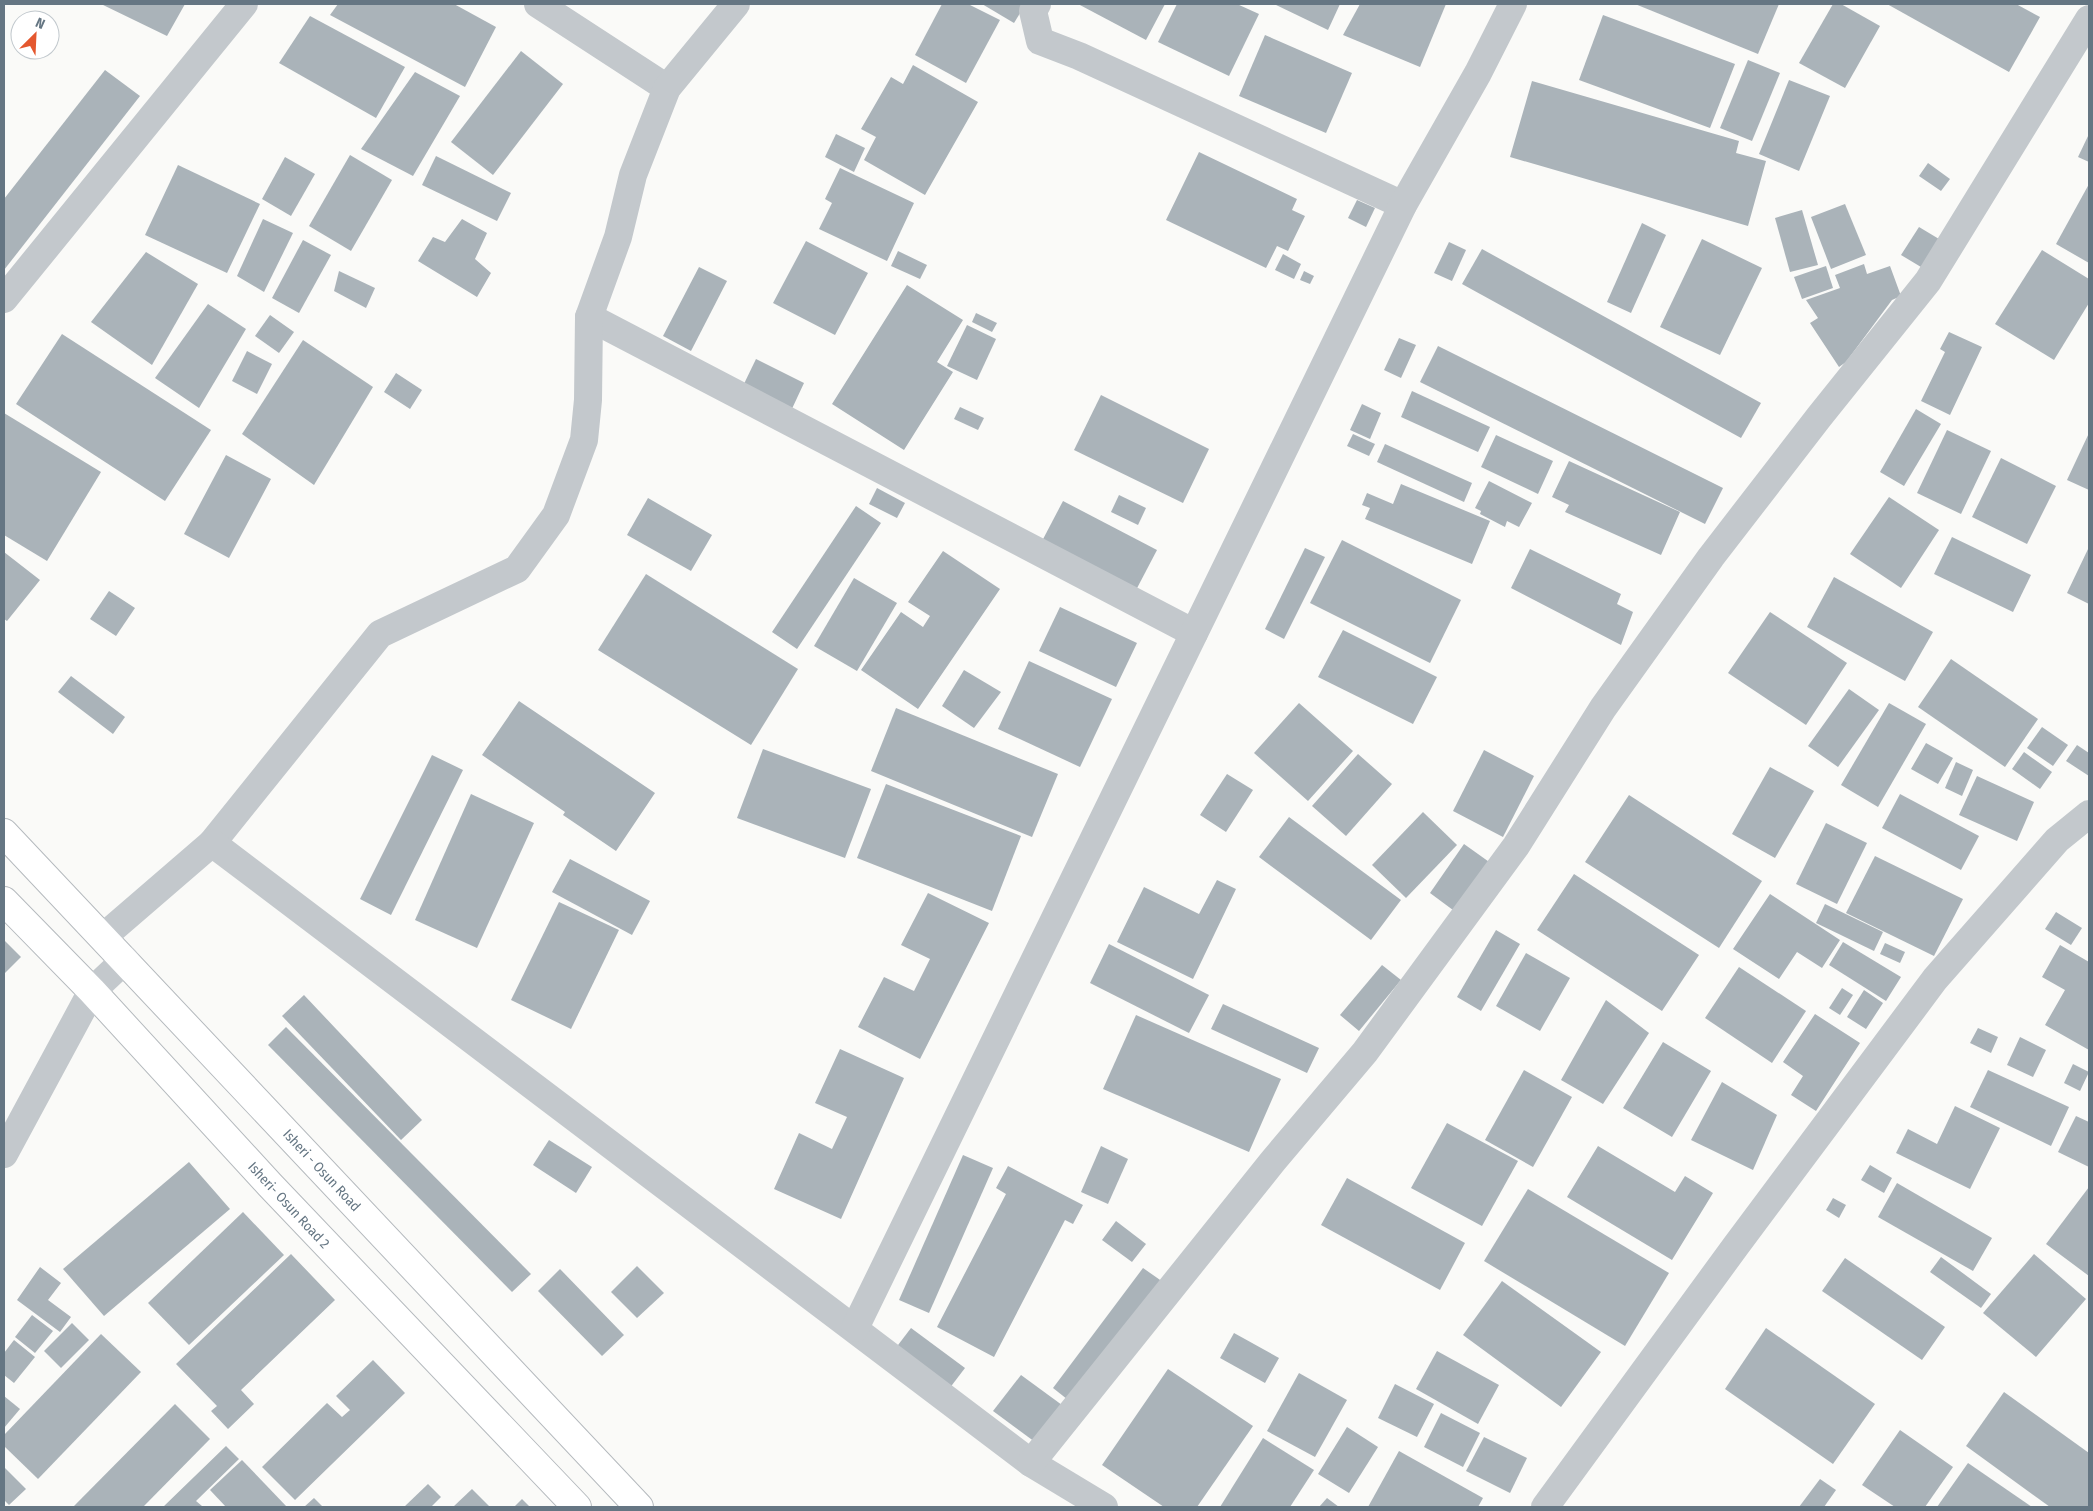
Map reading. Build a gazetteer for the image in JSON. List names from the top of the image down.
{
  "streets": {
    "main road": ["Isheri - Osun Road", "Isheri- Osun Road 2"]
  },
  "north": "top right"
}
